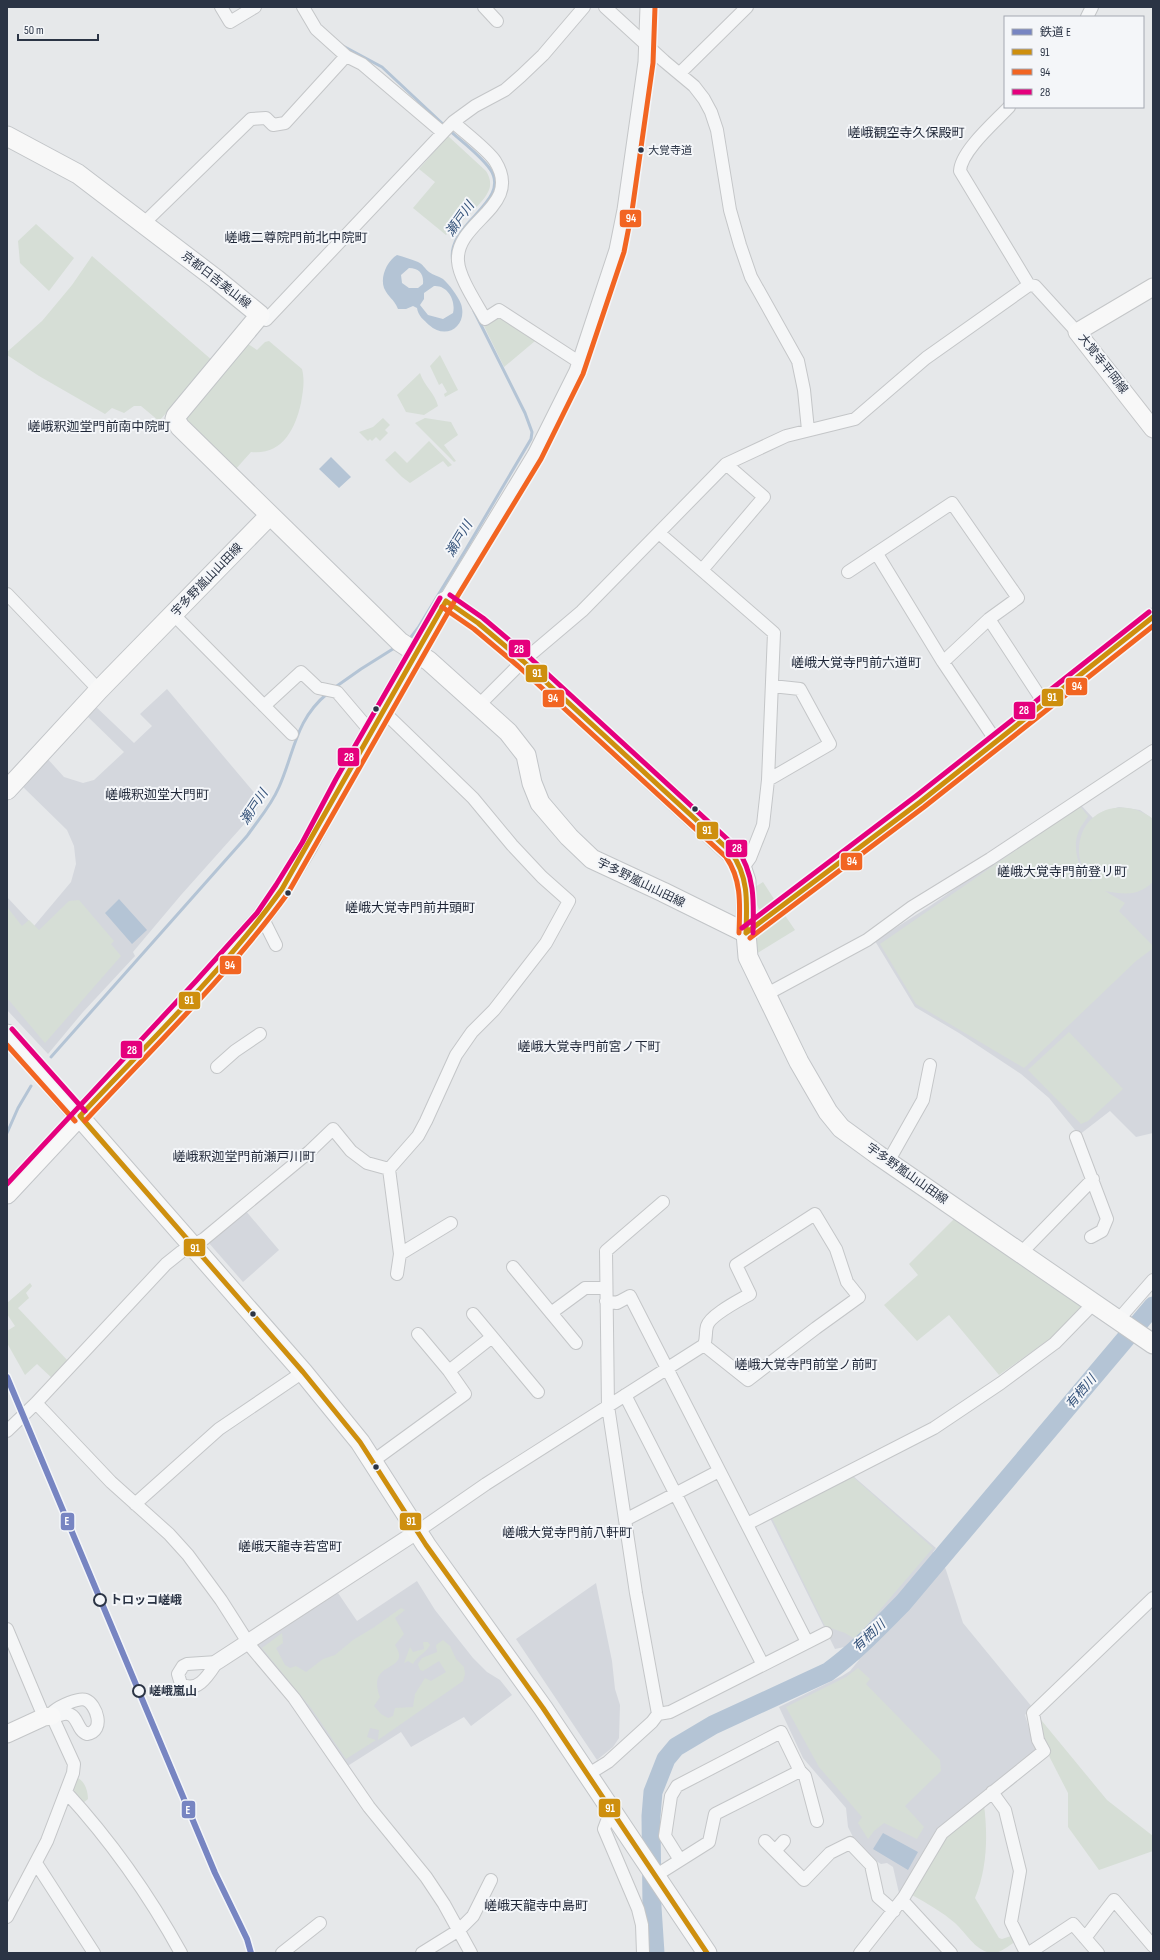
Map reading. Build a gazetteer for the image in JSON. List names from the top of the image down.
{
  "streets": {
    "main road": ["京都日吉美山線", "大覚寺平岡線", "宇多野嵐山山田線"]
  },
  "crossings": [
    ["京都日吉美山線", "宇多野嵐山山田線"]
  ],
  "districts": [
    "嵯峨観空寺久保殿町",
    "嵯峨二尊院門前北中院町",
    "嵯峨釈迦堂門前南中院町",
    "嵯峨大覚寺門前六道町",
    "嵯峨釈迦堂大門町",
    "嵯峨大覚寺門前登リ町",
    "嵯峨大覚寺門前井頭町",
    "嵯峨大覚寺門前宮ノ下町",
    "嵯峨釈迦堂門前瀬戸川町",
    "嵯峨大覚寺門前堂ノ前町",
    "嵯峨大覚寺門前八軒町",
    "嵯峨天龍寺若宮町",
    "嵯峨天龍寺中島町"
  ],
  "water": ["瀬戸川", "有栖川"],
  "places": ["大覚寺道", "トロッコ嵯峨", "嵯峨嵐山"],
  "lines": [
    "transit line 94",
    "transit line 28",
    "transit line 91",
    "rail line E"
  ],
  "legend": [
    "鉄道 E",
    "91",
    "94",
    "28"
  ],
  "scale_bar": "50 m"
}
